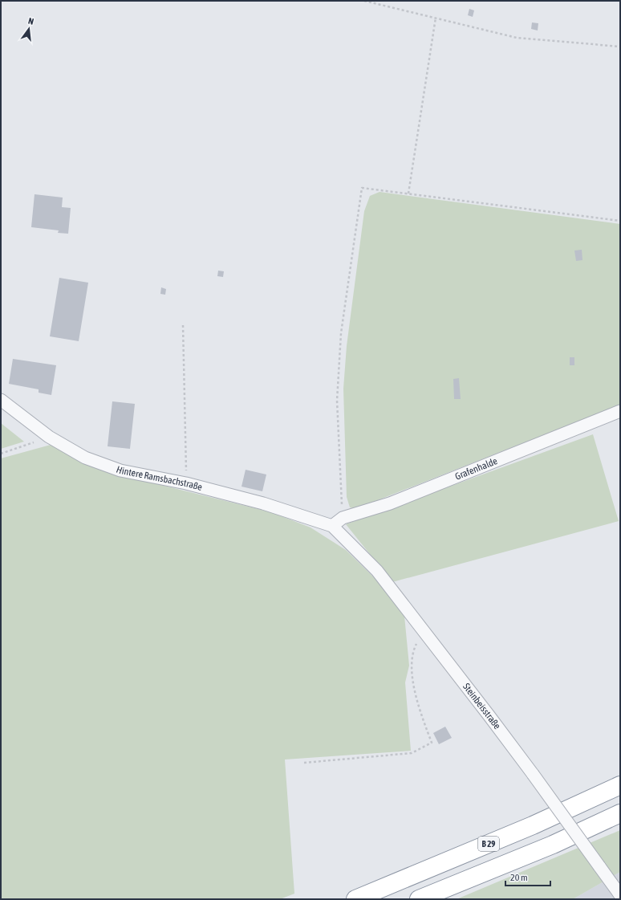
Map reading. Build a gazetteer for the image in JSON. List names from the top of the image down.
{
  "streets": {
    "highway": ["B 29"],
    "street": ["Grafenhalde", "Hintere Ramsbachstraße", "Steinbeisstraße"]
  },
  "crossings": [
    ["Grafenhalde", "Hintere Ramsbachstraße"],
    ["Grafenhalde", "Steinbeisstraße"],
    ["Hintere Ramsbachstraße", "Steinbeisstraße"]
  ],
  "scale_bar": "20 m",
  "north": "top"
}
